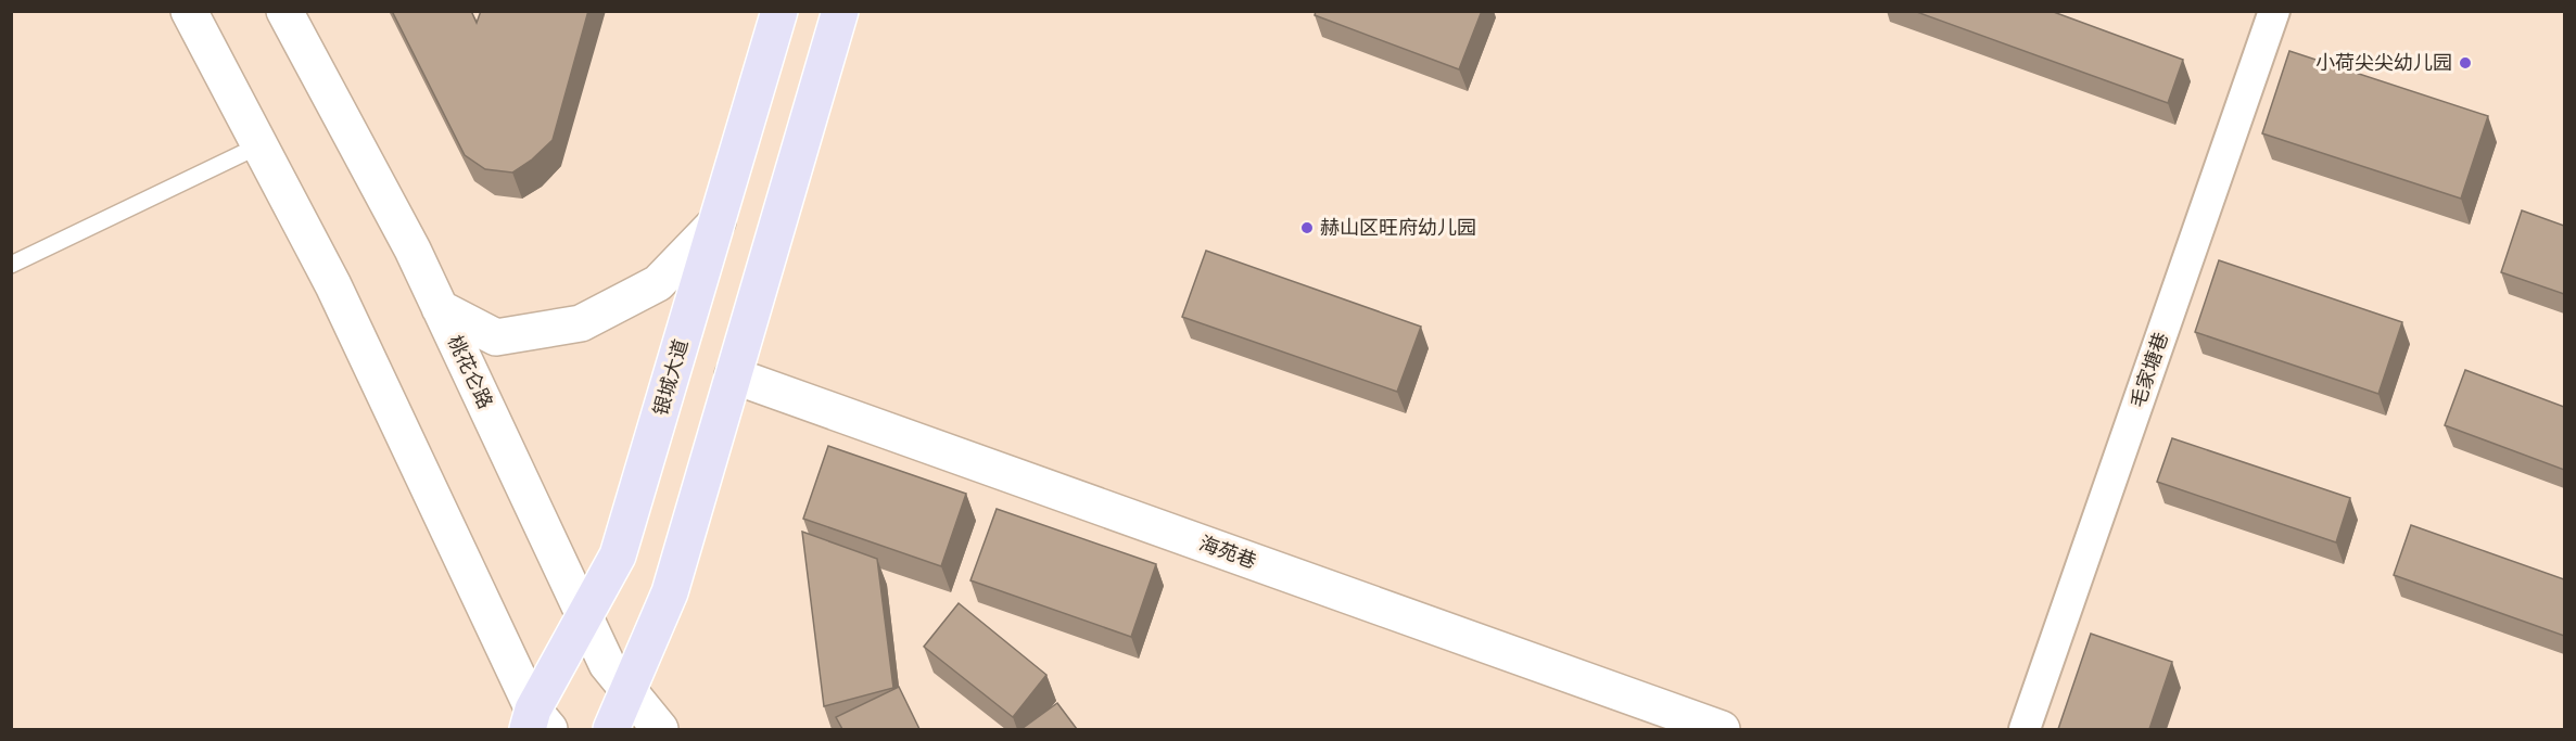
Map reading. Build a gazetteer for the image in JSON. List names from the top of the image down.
{
  "streets": {
    "main road": ["桃花仑路", "银城大道", "海苑巷"],
    "street": ["毛家塘巷"]
  },
  "crossings": [
    ["桃花仑路", "银城大道"]
  ],
  "places": ["小荷尖尖幼儿园", "赫山区旺府幼儿园"]
}
